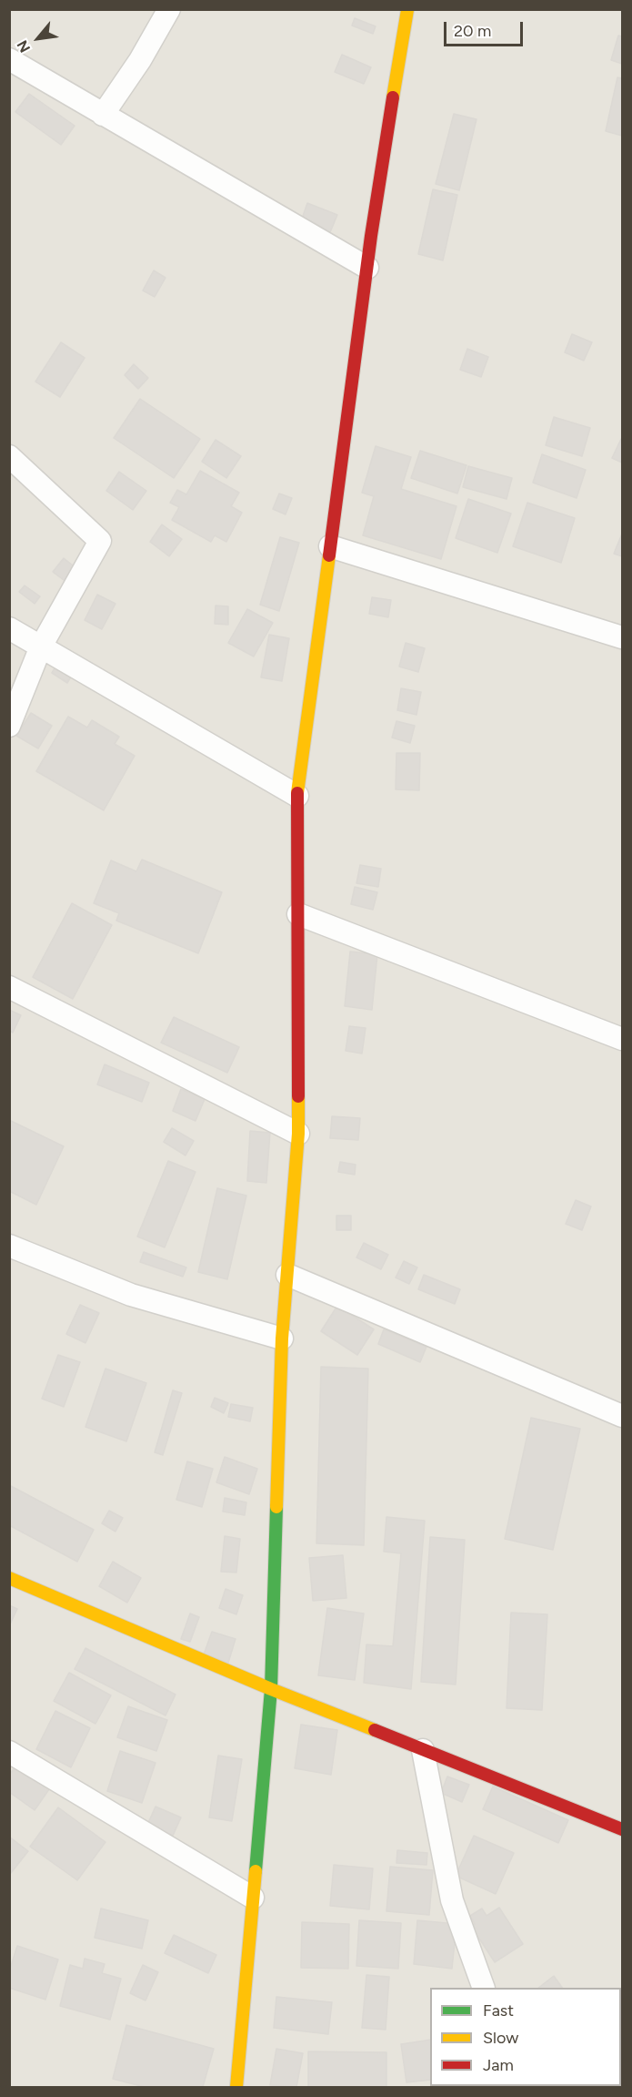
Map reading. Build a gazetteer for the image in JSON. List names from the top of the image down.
{
  "legend": ["Fast", "Slow", "Jam"],
  "scale_bar": "20 m",
  "north": "bottom left"
}
